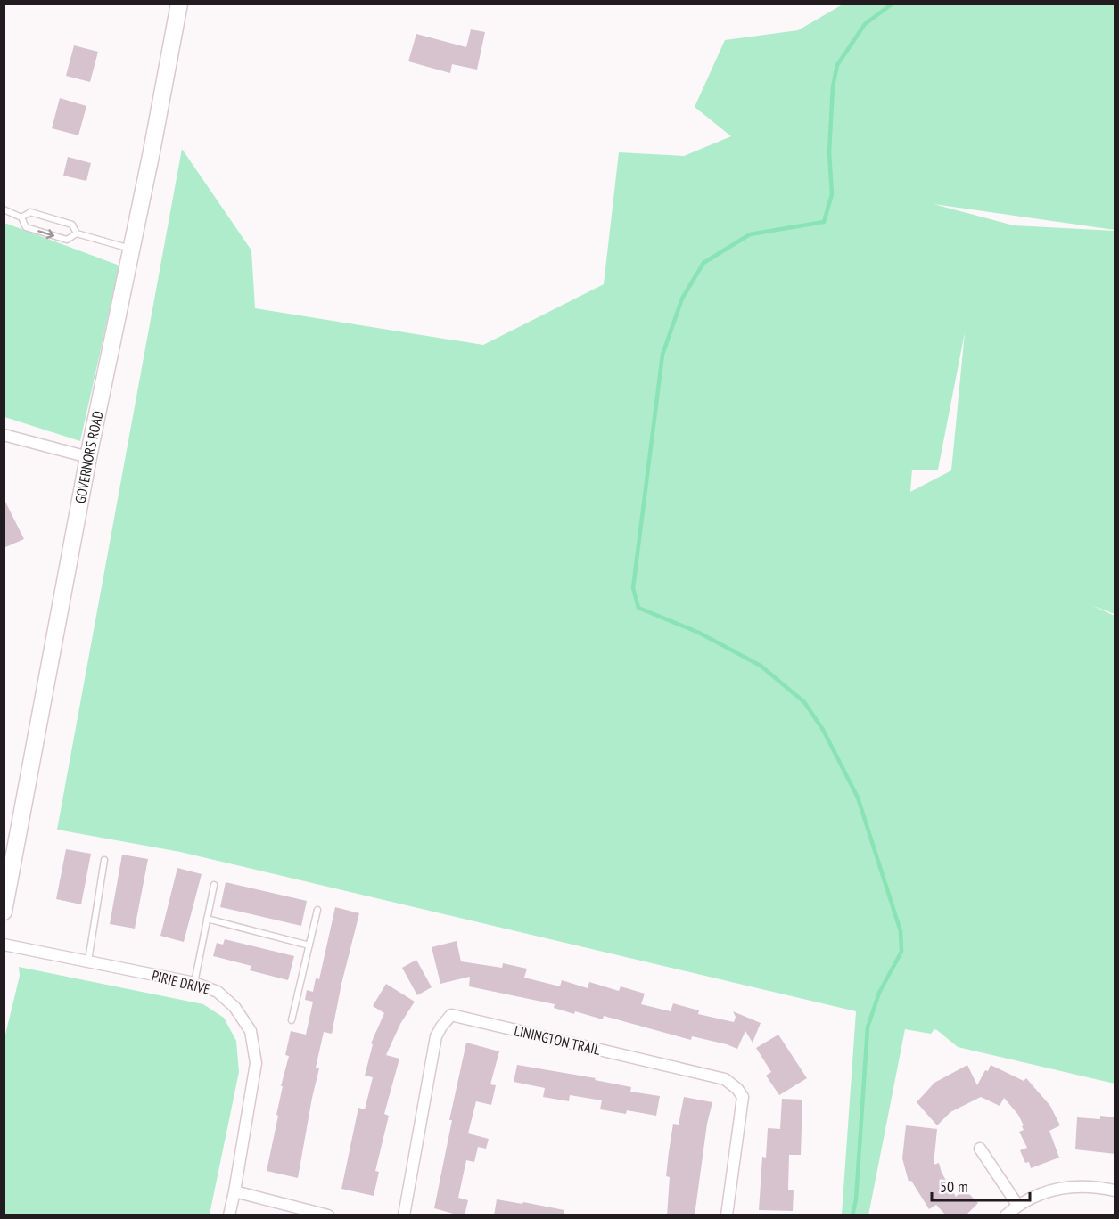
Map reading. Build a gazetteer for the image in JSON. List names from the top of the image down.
{
  "streets": {
    "main road": ["GOVERNORS ROAD"],
    "street": ["PIRIE DRIVE", "LININGTON TRAIL"]
  },
  "scale_bar": "50 m"
}
